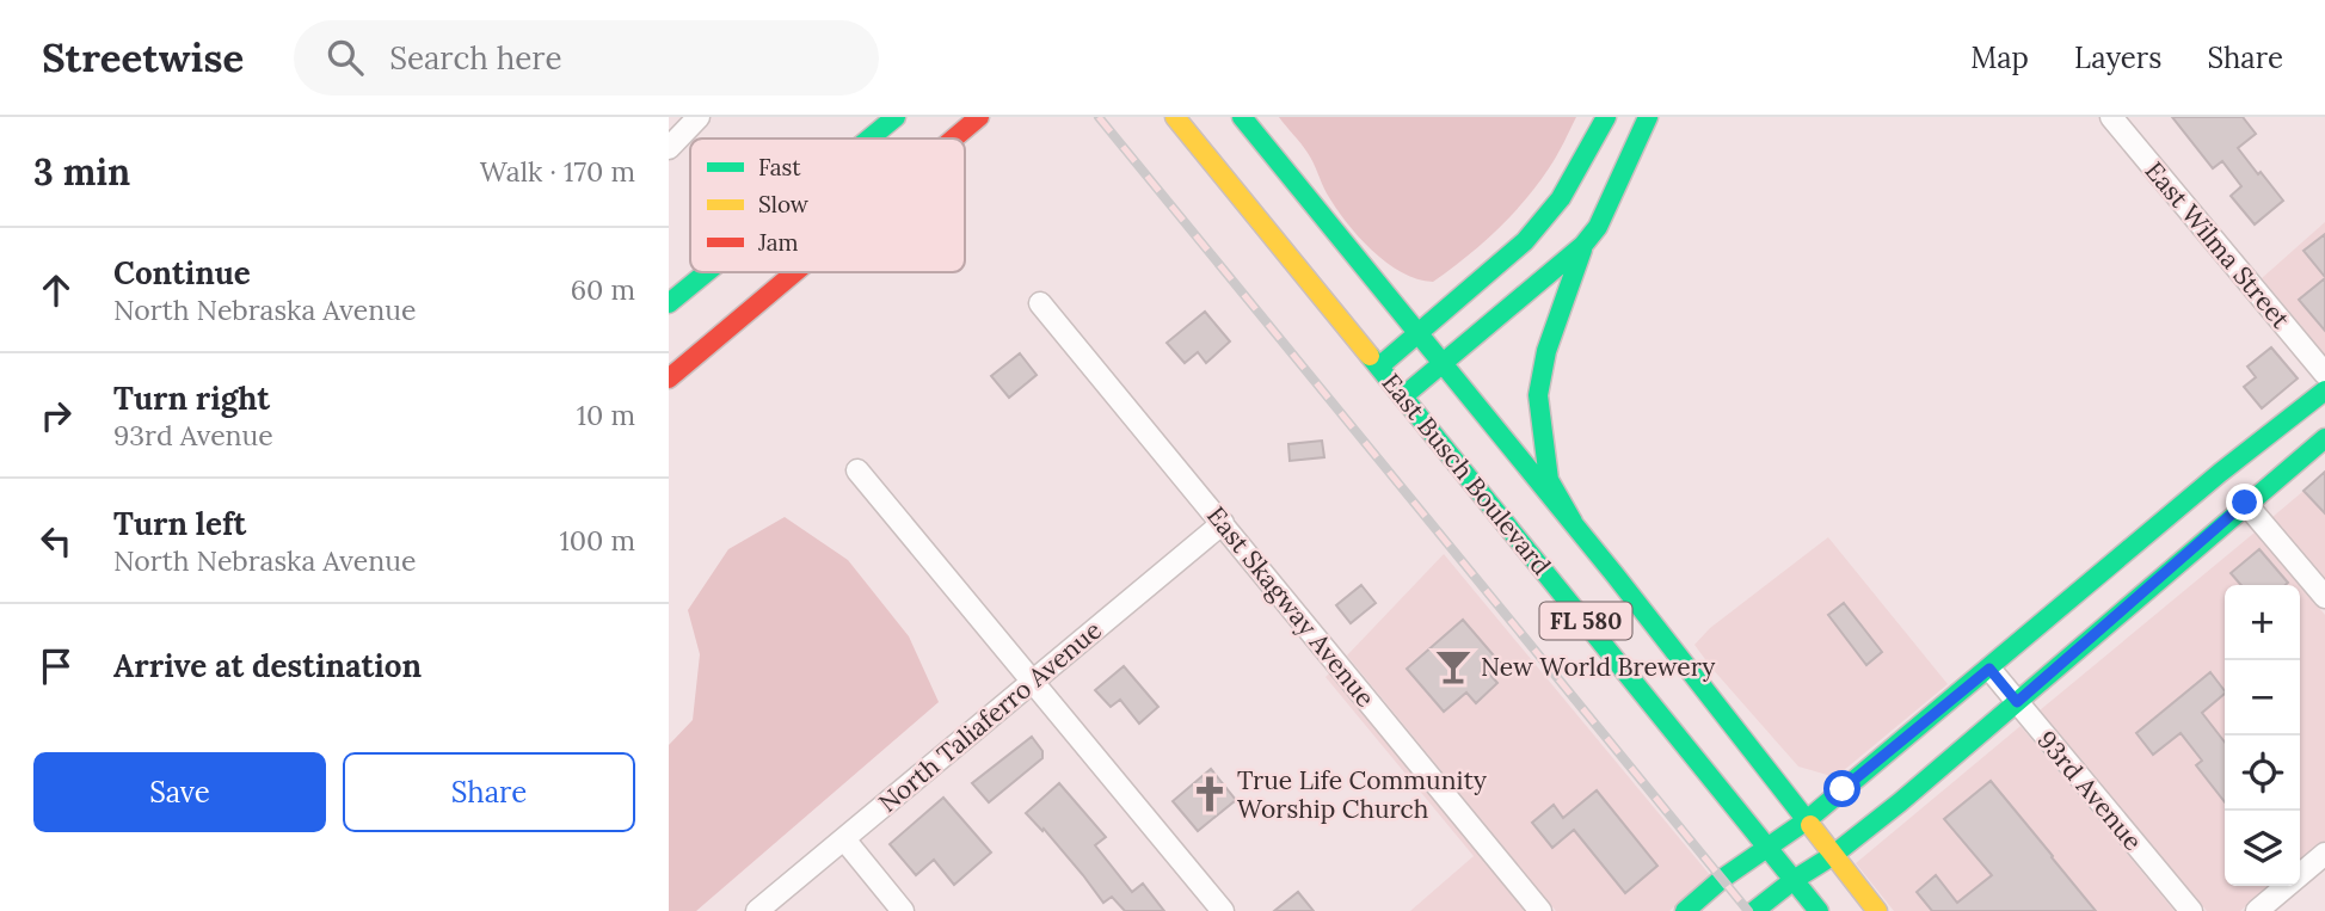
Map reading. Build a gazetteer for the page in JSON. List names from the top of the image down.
{
  "streets": {
    "main road": ["East Busch Boulevard", "FL 580"],
    "street": [
      "East Wilma Street",
      "East Skagway Avenue",
      "North Taliaferro Avenue",
      "93rd Avenue"
    ]
  },
  "crossings": [
    ["East Skagway Avenue", "North Taliaferro Avenue"]
  ],
  "places": {
    "bar": ["New World Brewery"],
    "church": ["True Life Community Worship Church"]
  },
  "legend": ["Fast", "Slow", "Jam"],
  "page": {
    "header": "Streetwise",
    "search": "Search here",
    "nav": ["Map", "Layers", "Share"],
    "heading": ["3 min", "Walk · 170 m"],
    "list": [
      ["Continue", "North Nebraska Avenue", "60 m"],
      ["Turn right", "93rd Avenue", "10 m"],
      ["Turn left", "North Nebraska Avenue", "100 m"],
      "Arrive at destination"
    ],
    "map_buttons": ["+", "−"],
    "buttons": ["Save", "Share"]
  }
}
